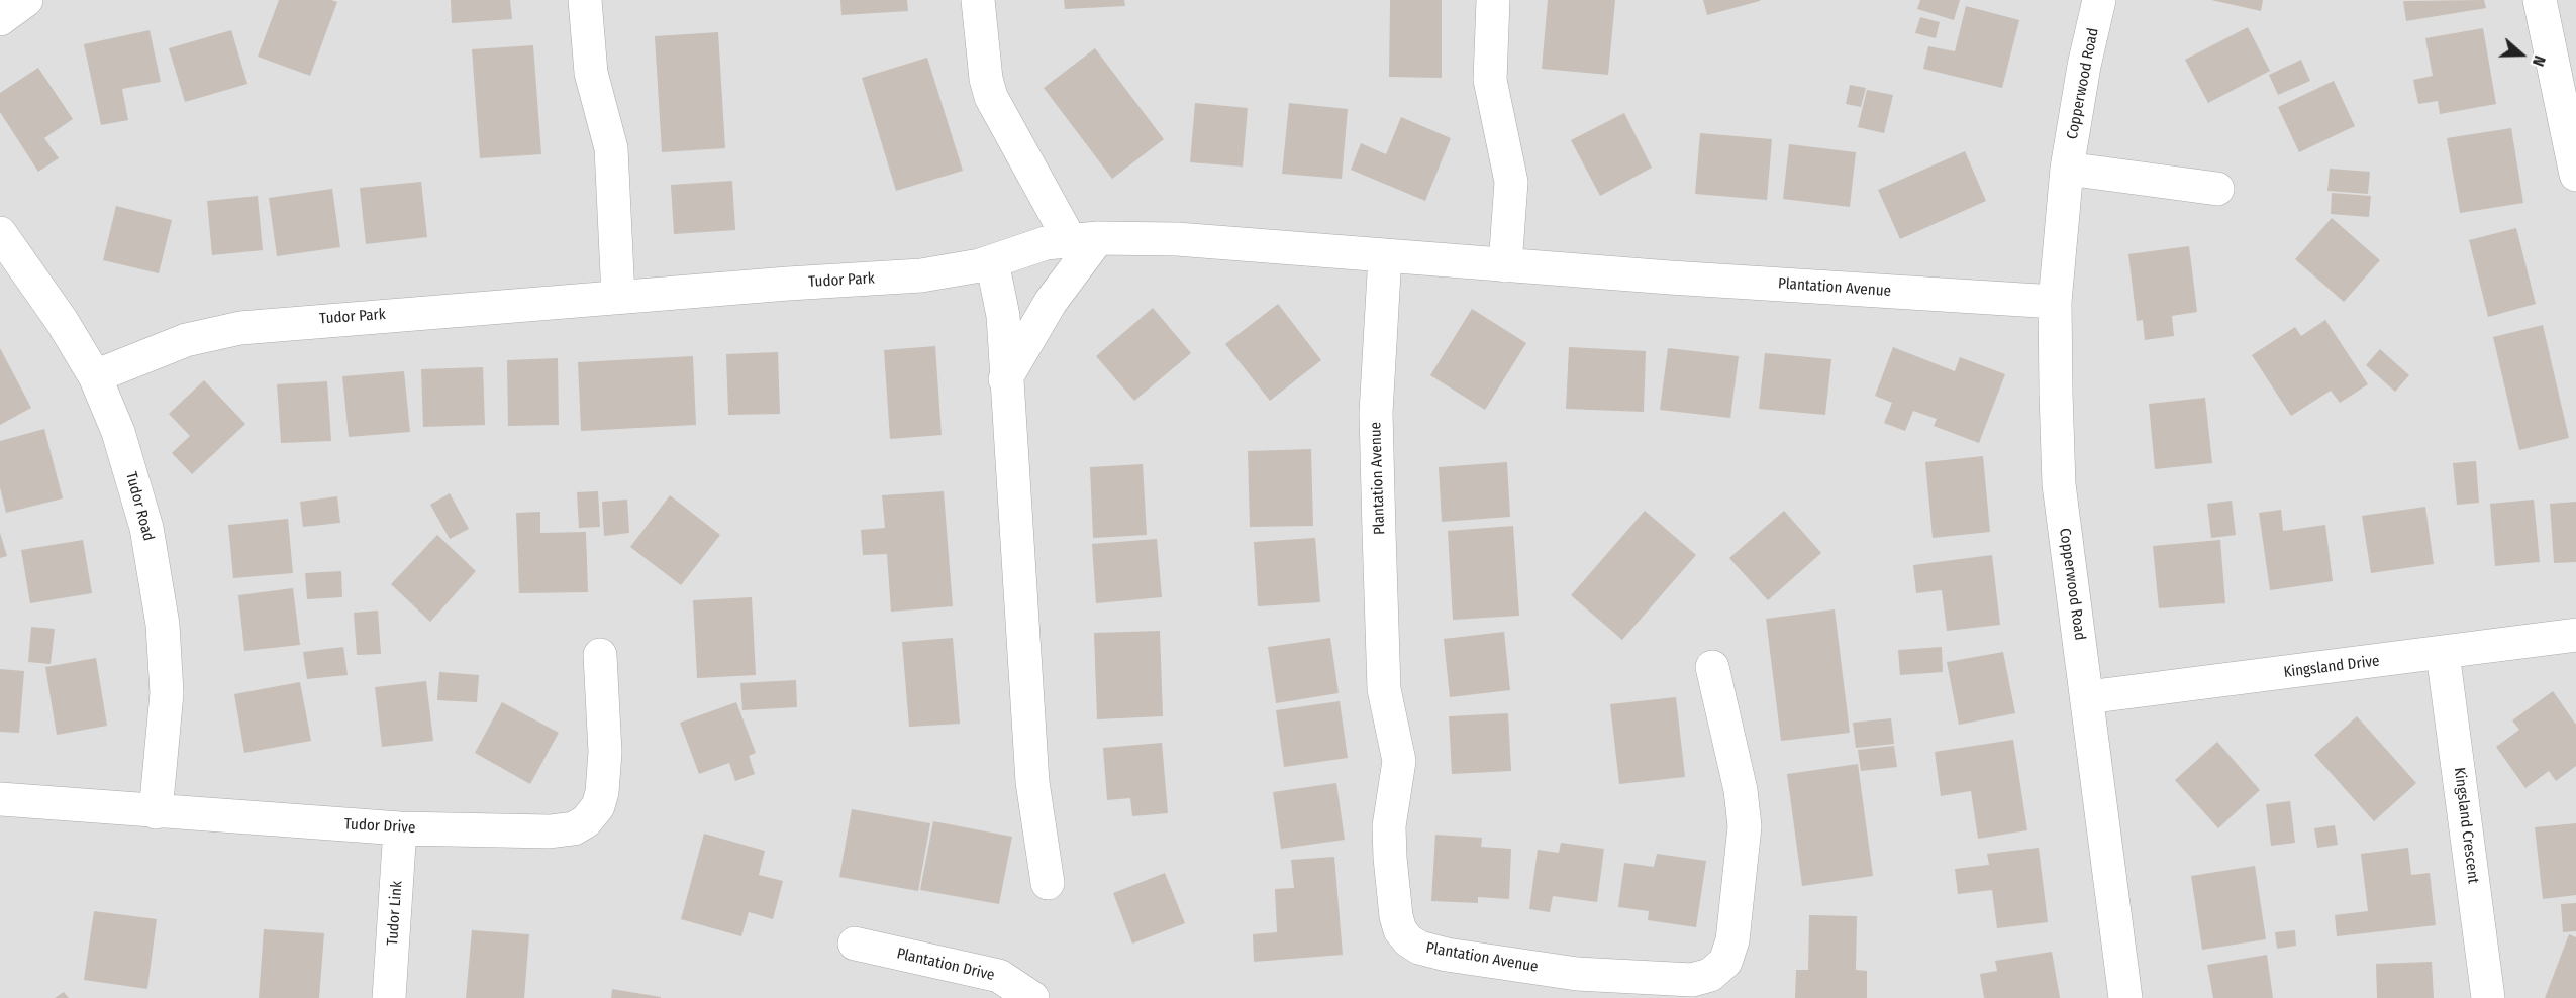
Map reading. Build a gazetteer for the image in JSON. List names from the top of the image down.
{
  "streets": {
    "street": [
      "Copperwood Road",
      "Tudor Park",
      "Plantation Avenue",
      "Tudor Road",
      "Kingsland Drive",
      "Kingsland Crescent",
      "Tudor Drive",
      "Tudor Link",
      "Plantation Drive"
    ]
  },
  "crossings": [
    ["Copperwood Road", "Plantation Avenue"],
    ["Copperwood Road", "Kingsland Drive"],
    ["Tudor Park", "Plantation Avenue"],
    ["Tudor Park", "Tudor Road"],
    ["Tudor Road", "Tudor Drive"],
    ["Kingsland Drive", "Kingsland Crescent"],
    ["Tudor Drive", "Tudor Link"]
  ],
  "north": "right"
}
